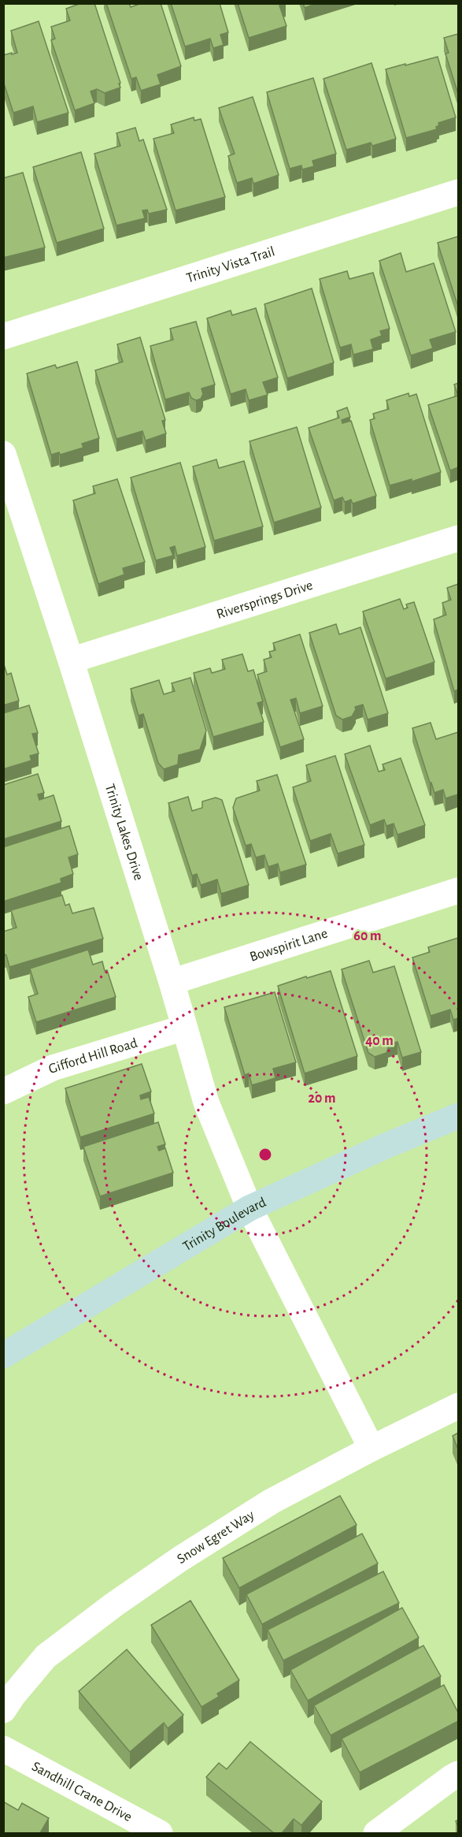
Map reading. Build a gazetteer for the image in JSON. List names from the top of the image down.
{
  "streets": {
    "main road": ["Trinity Boulevard"],
    "street": [
      "Trinity Vista Trail",
      "Riversprings Drive",
      "Trinity Lakes Drive",
      "Bowspirit Lane",
      "Gifford Hill Road",
      "Snow Egret Way",
      "Sandhill Crane Drive"
    ]
  },
  "crossings": [
    ["Riversprings Drive", "Trinity Lakes Drive"],
    ["Trinity Lakes Drive", "Bowspirit Lane"],
    ["Trinity Lakes Drive", "Gifford Hill Road"],
    ["Trinity Lakes Drive", "Trinity Boulevard"],
    ["Trinity Lakes Drive", "Snow Egret Way"]
  ],
  "rings": ["60 m", "40 m", "20 m"]
}
